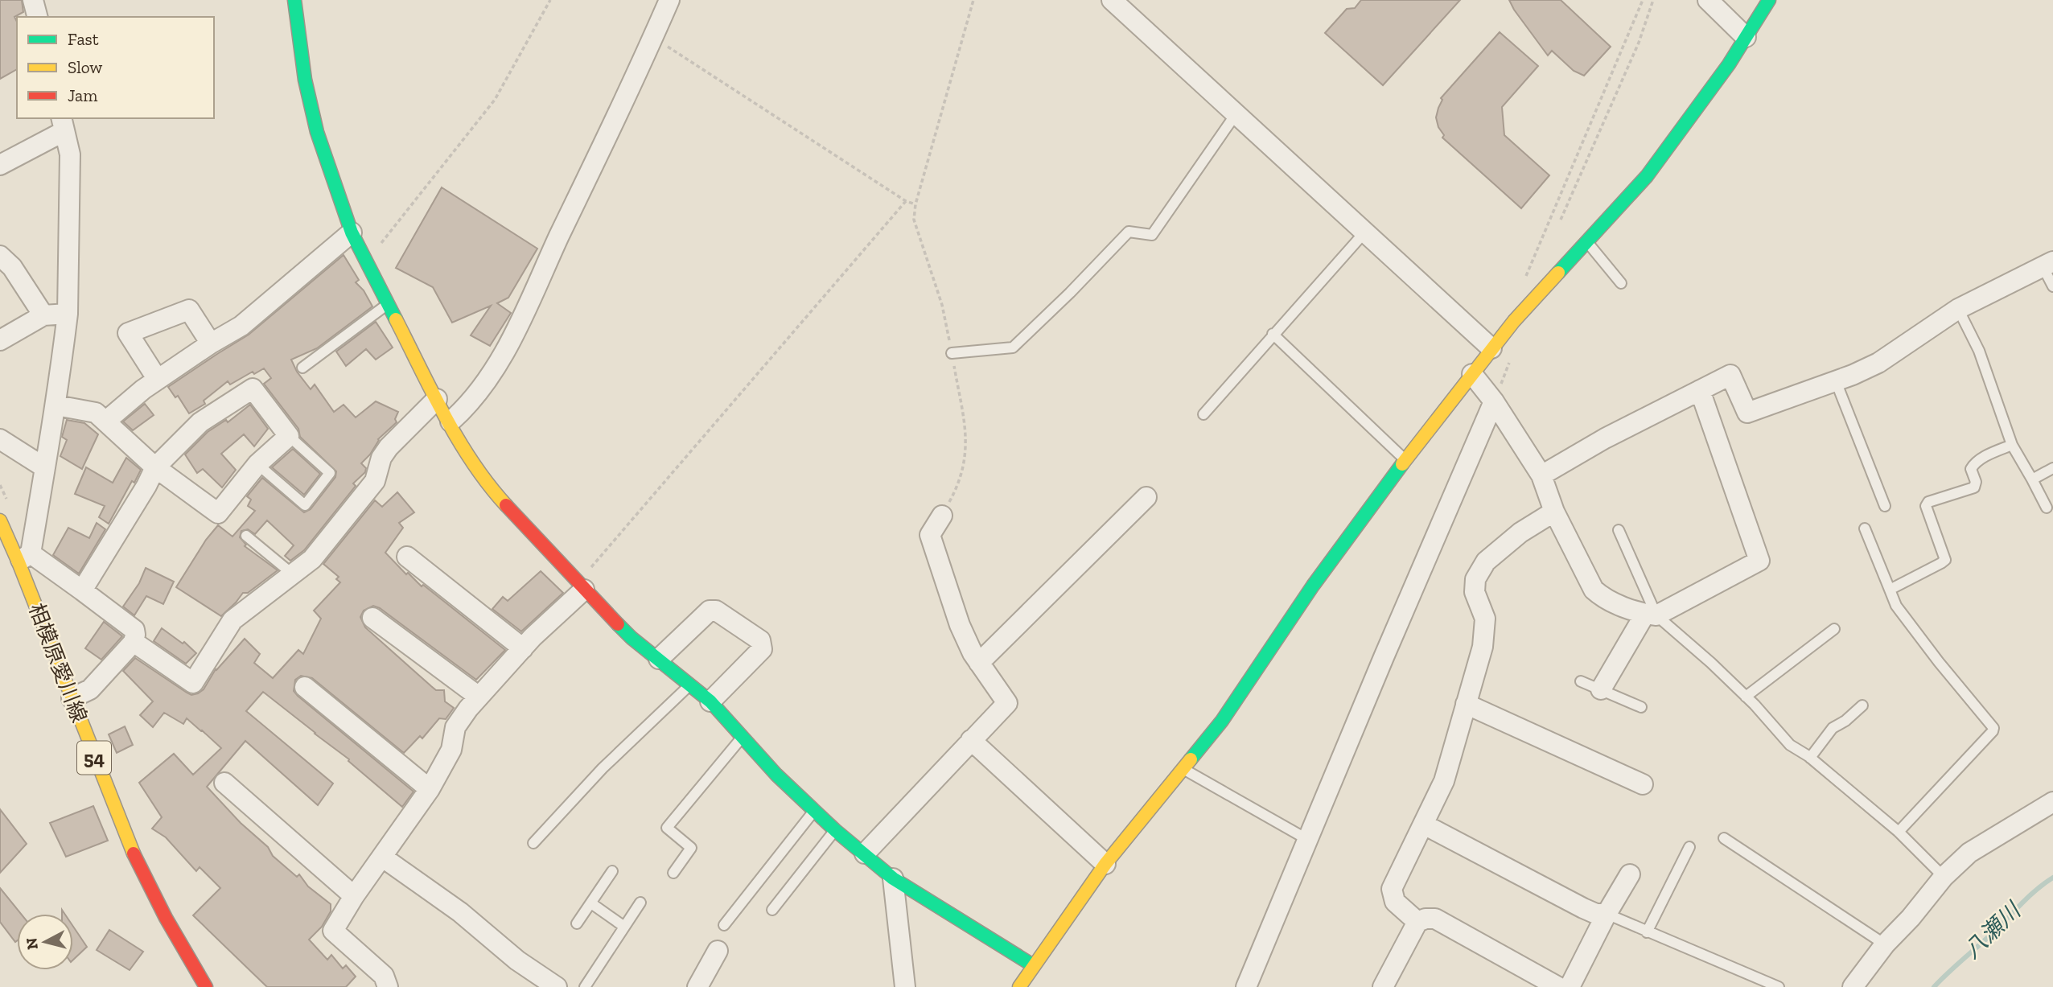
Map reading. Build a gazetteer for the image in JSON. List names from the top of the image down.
{
  "streets": {
    "street": ["相模原愛川線", "54"]
  },
  "water": ["八瀬川"],
  "legend": ["Fast", "Slow", "Jam"],
  "north": "left"
}
